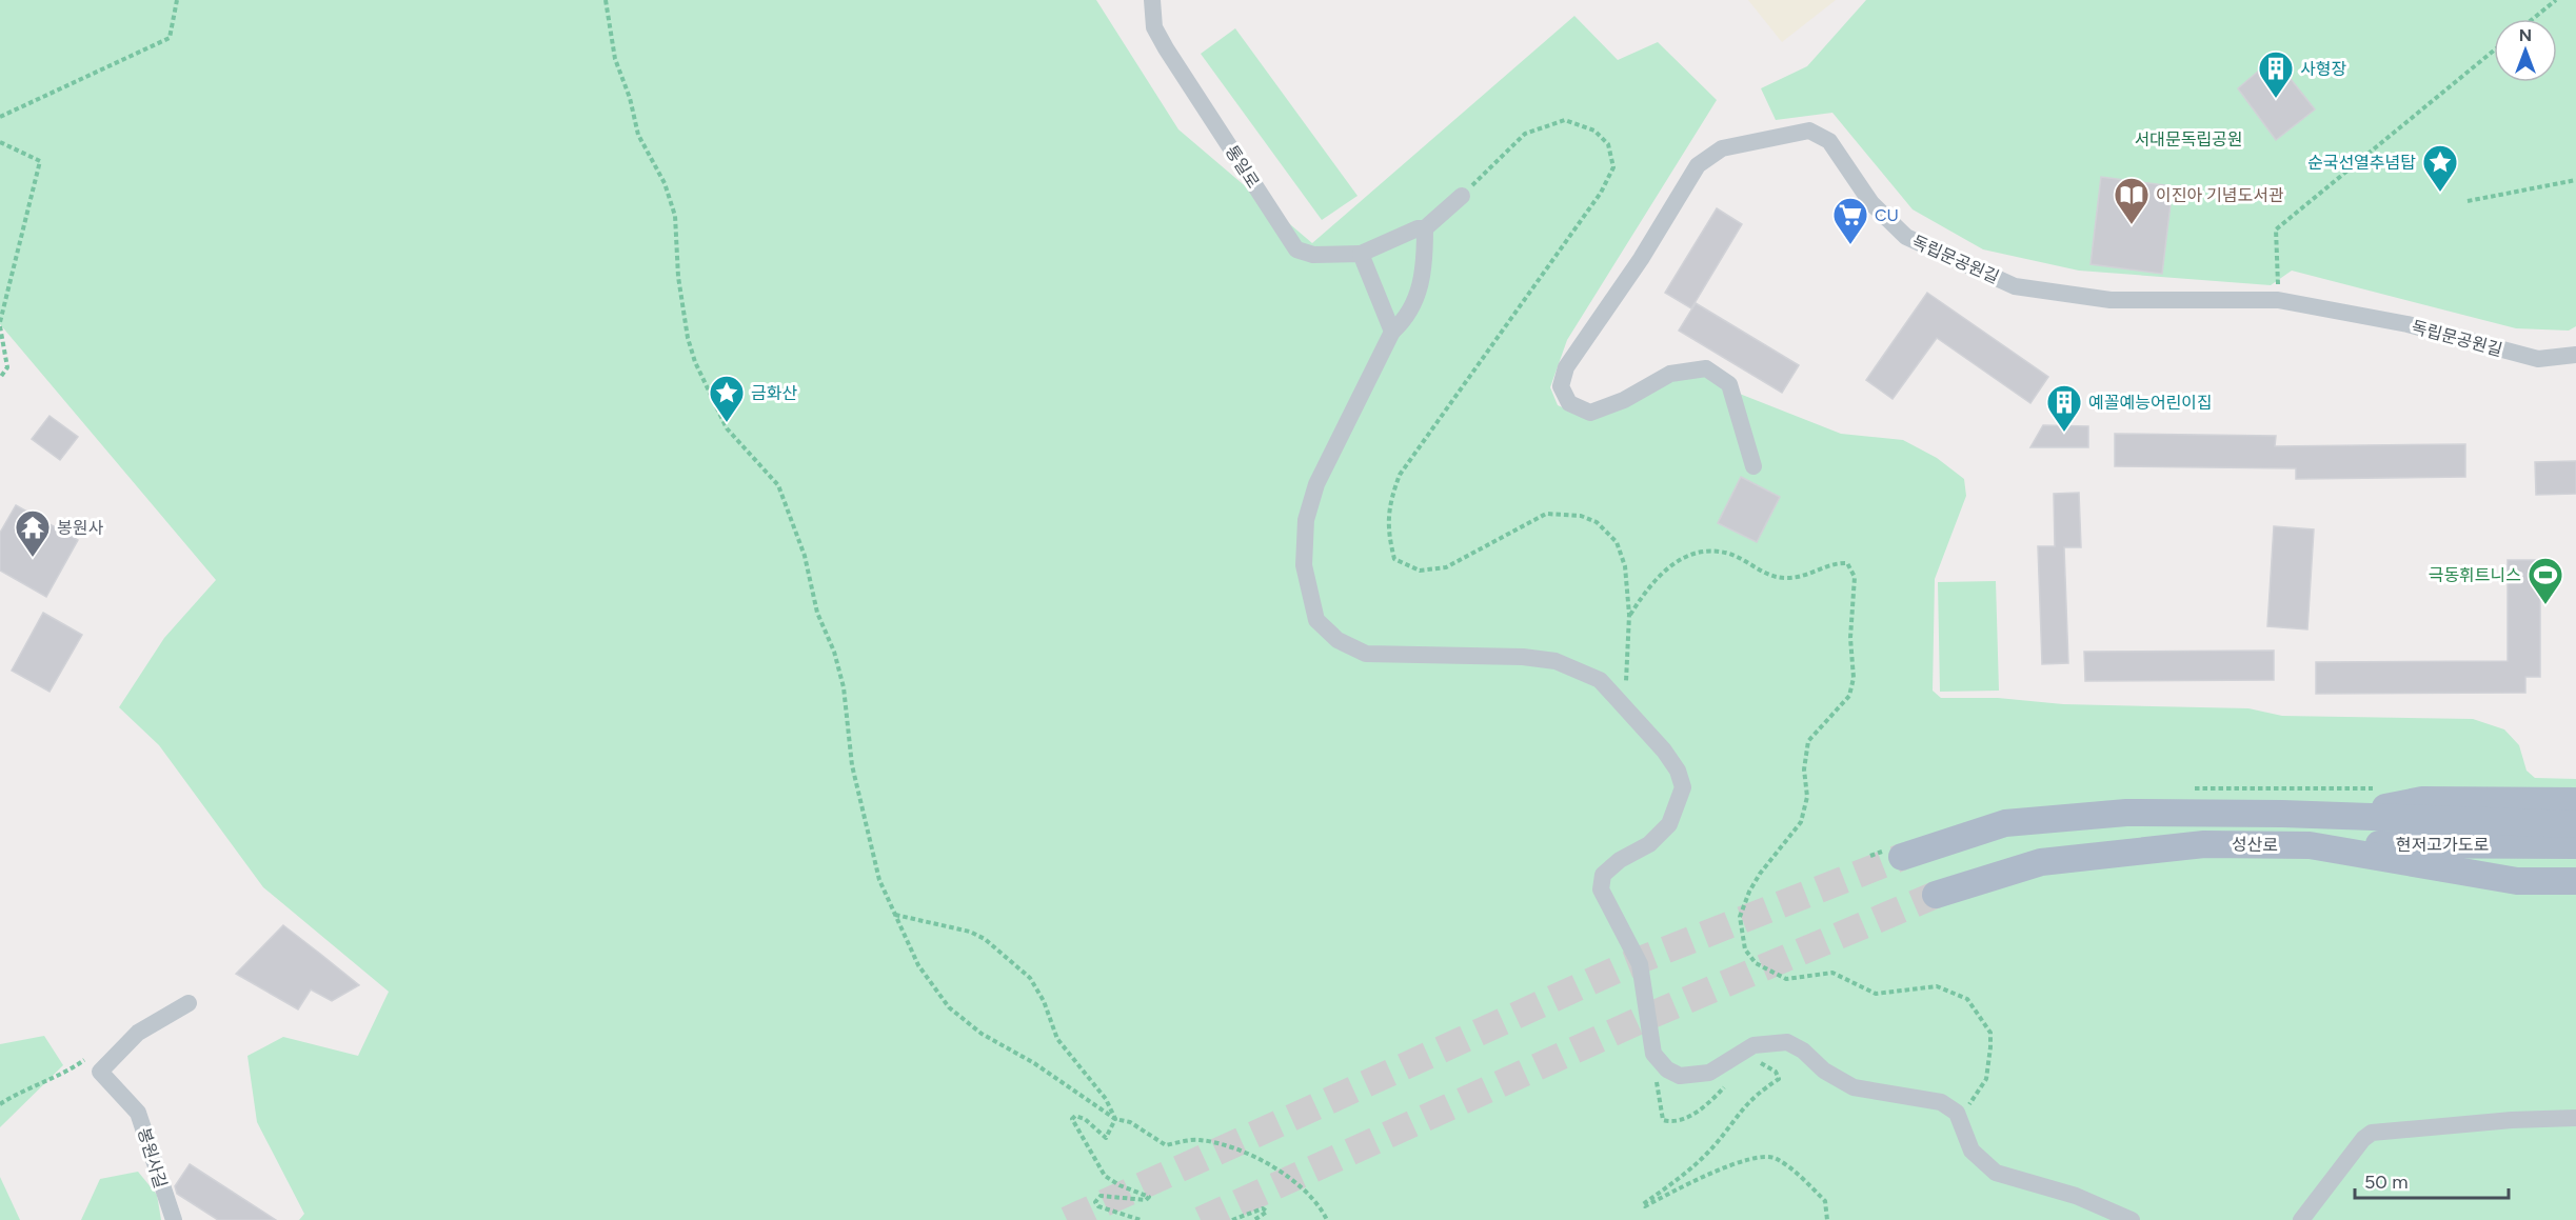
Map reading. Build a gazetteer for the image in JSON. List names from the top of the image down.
{
  "streets": {
    "main road": ["성산로", "현저고가도로"],
    "street": ["통일로", "독립문공원길", "봉원사길"]
  },
  "crossings": [
    ["성산로", "현저고가도로"]
  ],
  "parks": ["서대문독립공원"],
  "places": {
    "building": ["사형장", "예꼴예능어린이집"],
    "place": ["순국선열추념탑", "금화산"],
    "library": ["이진아 기념도서관"],
    "supermarket": ["CU"],
    "temple": ["봉원사"],
    "sports": ["극동휘트니스"]
  },
  "scale_bar": "50 m",
  "north": "top"
}
